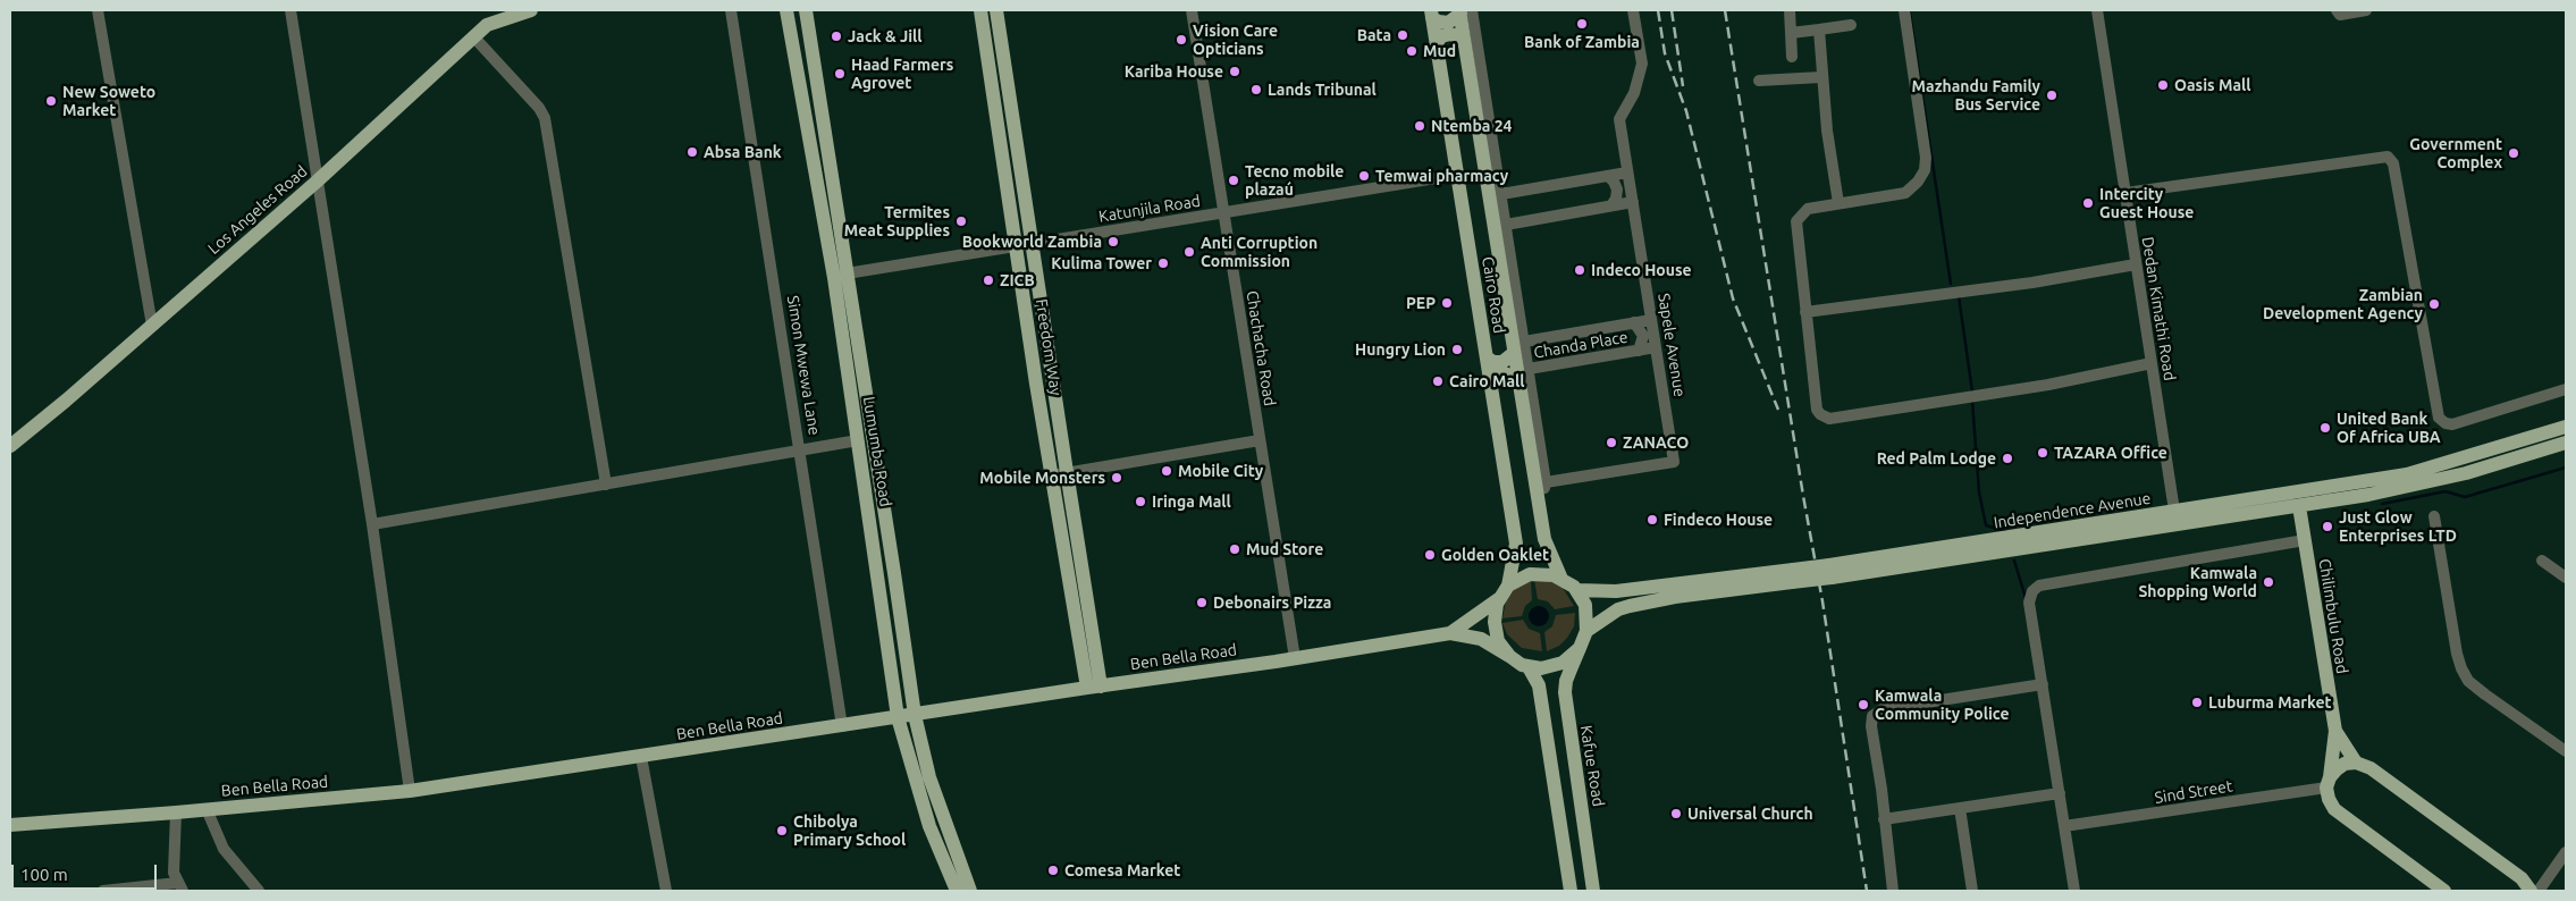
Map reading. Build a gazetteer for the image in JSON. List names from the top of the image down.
{
  "streets": {
    "main road": [
      "Los Angeles Road",
      "Cairo Road",
      "Freedom Way",
      "Lumumba Road",
      "Independence Avenue",
      "Chilimbulu Road",
      "Ben Bella Road",
      "Kafue Road"
    ],
    "street": [
      "Katunjila Road",
      "Dedan Kimathi Road",
      "Chanda Place",
      "Sapele Avenue",
      "Chachacha Road",
      "Simon Mwewa Lane",
      "Sind Street"
    ]
  },
  "crossings": [
    ["Katunjila Road", "Cairo Road"],
    ["Katunjila Road", "Freedom Way"],
    ["Katunjila Road", "Chachacha Road"],
    ["Katunjila Road", "Lumumba Road"],
    ["Cairo Road", "Chanda Place"],
    ["Cairo Road", "Independence Avenue"],
    ["Cairo Road", "Ben Bella Road"],
    ["Cairo Road", "Kafue Road"],
    ["Dedan Kimathi Road", "Independence Avenue"],
    ["Chanda Place", "Sapele Avenue"],
    ["Freedom Way", "Ben Bella Road"],
    ["Chachacha Road", "Ben Bella Road"],
    ["Simon Mwewa Lane", "Ben Bella Road"],
    ["Lumumba Road", "Ben Bella Road"],
    ["Independence Avenue", "Chilimbulu Road"],
    ["Independence Avenue", "Ben Bella Road"],
    ["Independence Avenue", "Kafue Road"],
    ["Chilimbulu Road", "Sind Street"],
    ["Ben Bella Road", "Kafue Road"]
  ],
  "places": [
    "Bank of Zambia",
    "Bata",
    "Jack & Jill",
    "Vision Care Opticians",
    "Mud",
    "Kariba House",
    "Haad Farmers Agrovet",
    "Oasis Mall",
    "Lands Tribunal",
    "Mazhandu Family Bus Service",
    "New Soweto Market",
    "Ntemba 24",
    "Absa Bank",
    "Government Complex",
    "Temwai pharmacy",
    "Tecno mobile plazaú",
    "Intercity Guest House",
    "Termites Meat Supplies",
    "Bookworld Zambia",
    "Anti Corruption Commission",
    "Kulima Tower",
    "Indeco House",
    "ZICB",
    "PEP",
    "Zambian Development Agency",
    "Hungry Lion",
    "Cairo Mall",
    "United Bank Of Africa UBA",
    "ZANACO",
    "TAZARA Office",
    "Red Palm Lodge",
    "Mobile City",
    "Mobile Monsters",
    "Iringa Mall",
    "Findeco House",
    "Just Glow Enterprises LTD",
    "Mud Store",
    "Golden Oaklet",
    "Kamwala Shopping World",
    "Debonairs Pizza",
    "Luburma Market",
    "Kamwala Community Police",
    "Universal Church",
    "Chibolya Primary School",
    "Comesa Market"
  ],
  "scale_bar": "100 m"
}
